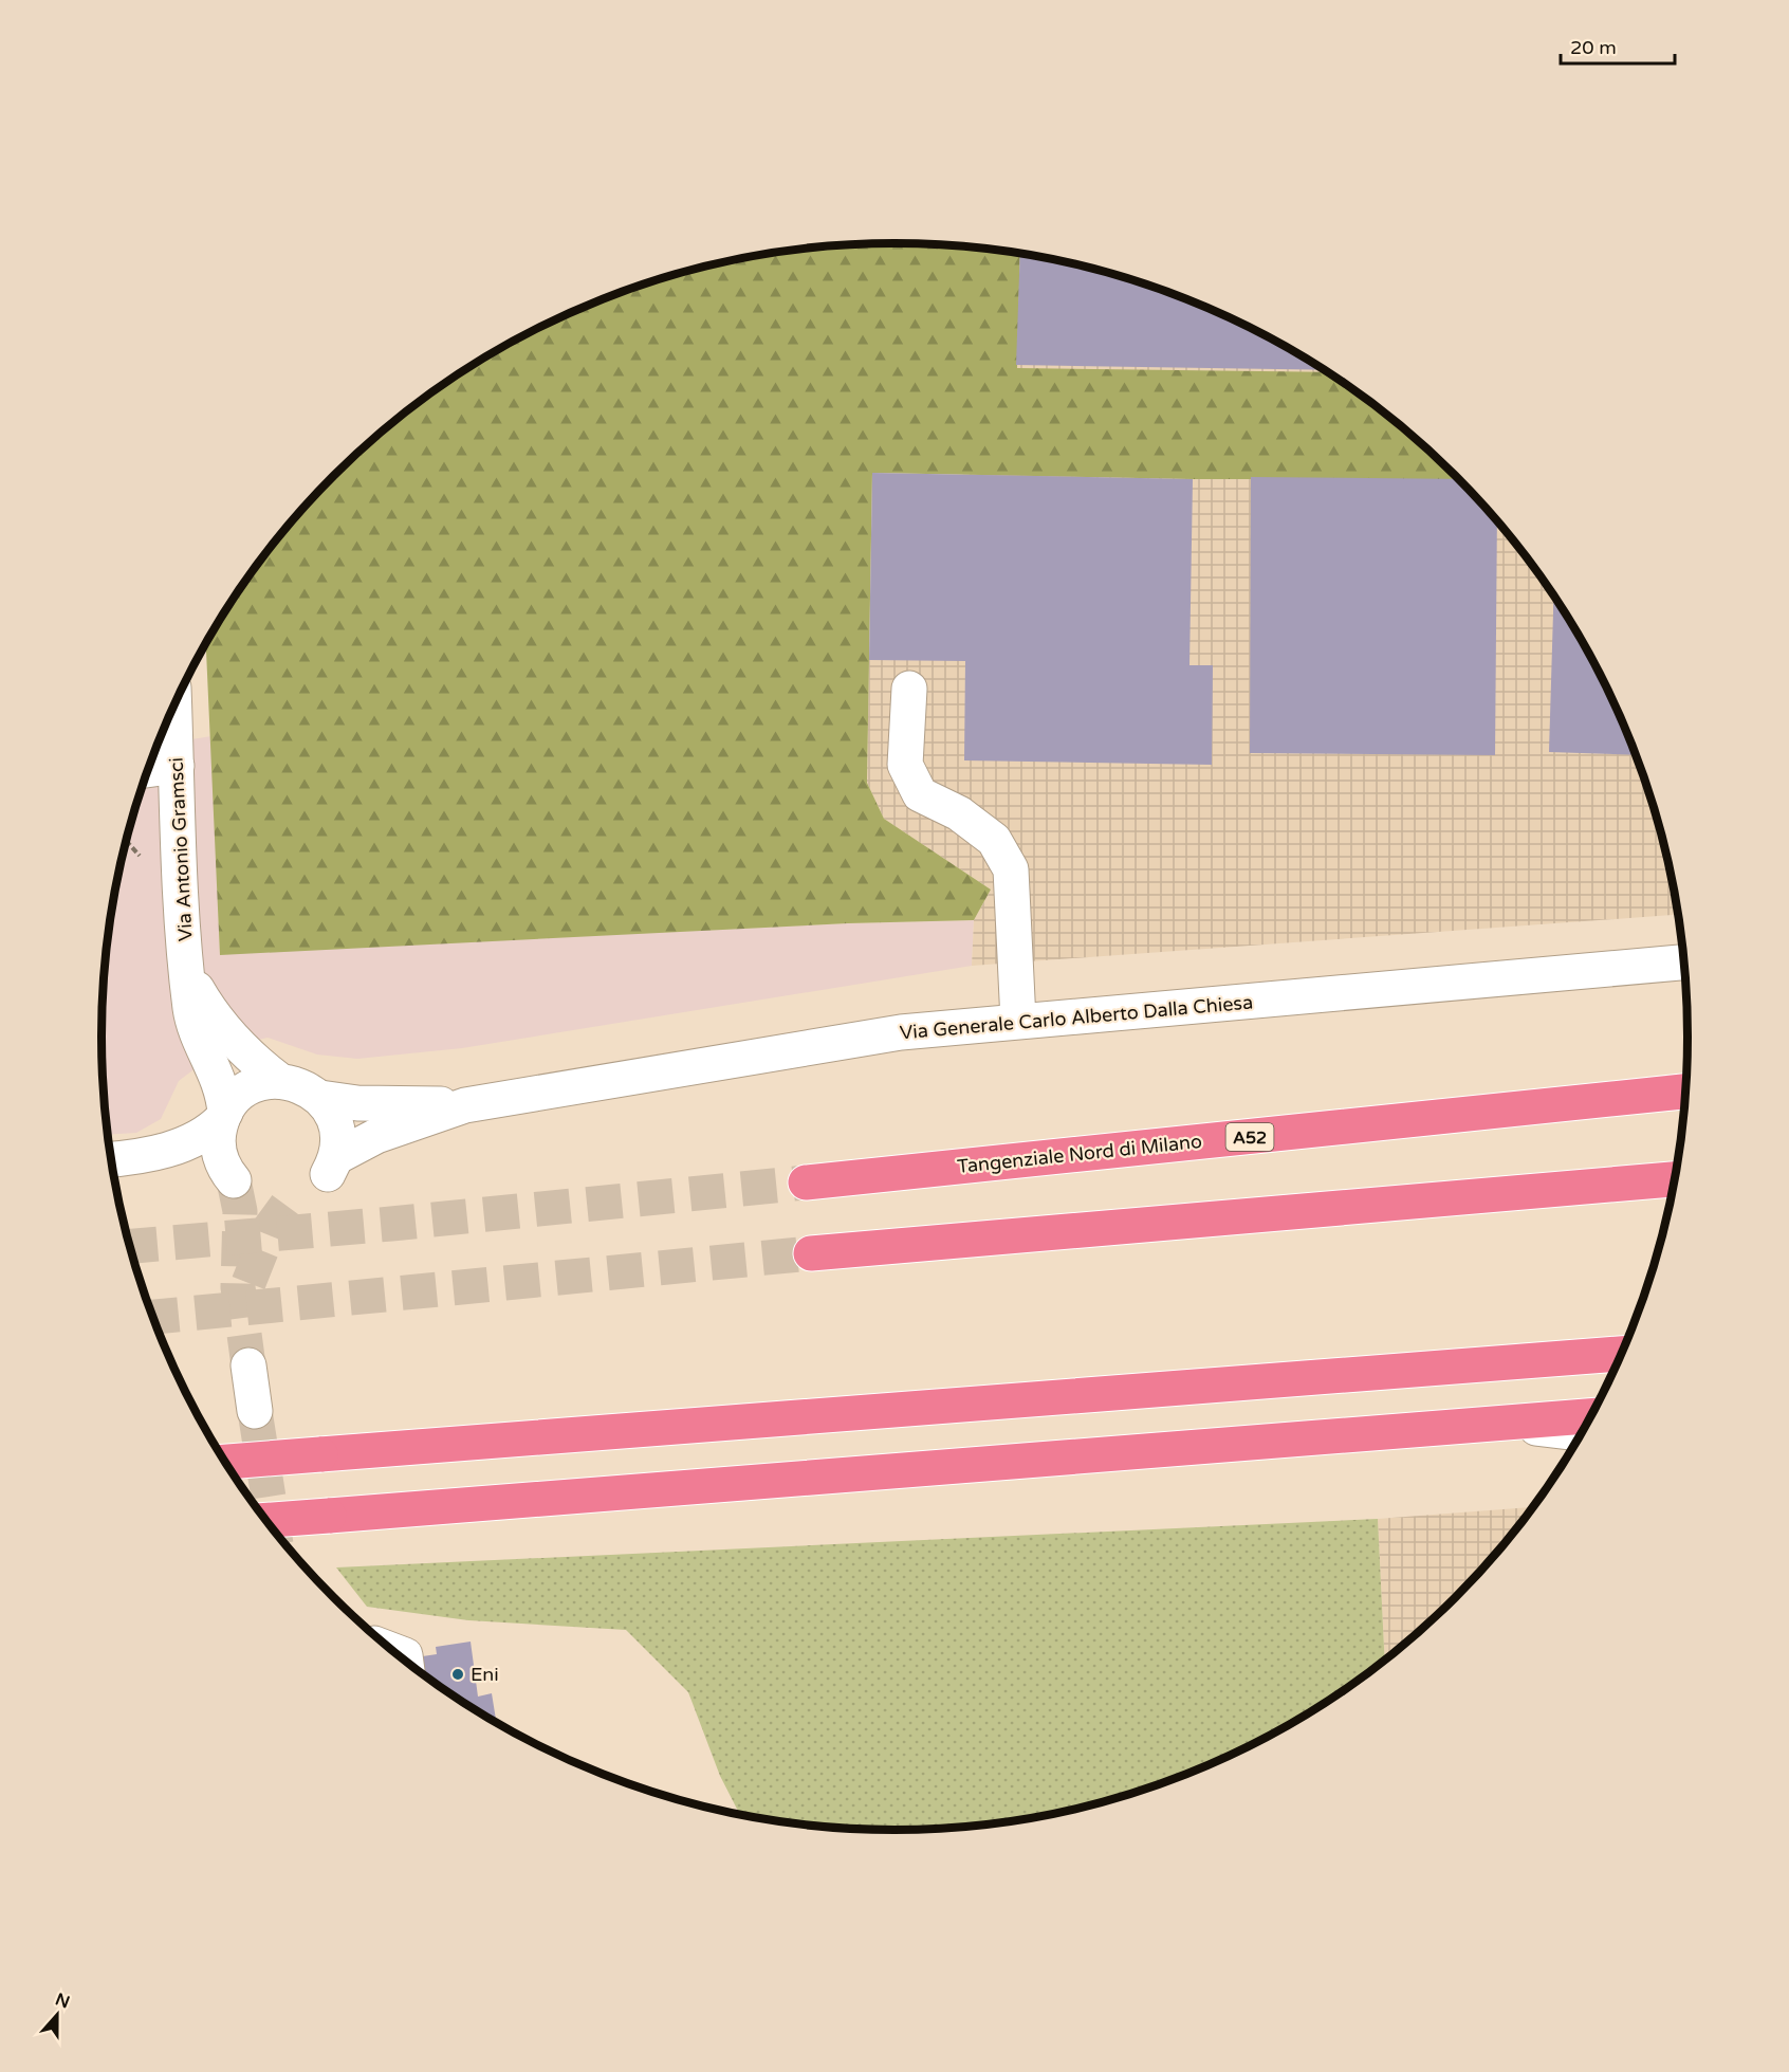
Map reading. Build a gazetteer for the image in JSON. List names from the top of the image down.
{
  "streets": {
    "highway": ["A52", "Tangenziale Nord di Milano"],
    "street": ["Via Antonio Gramsci", "Via Generale Carlo Alberto Dalla Chiesa"]
  },
  "places": ["Eni"],
  "scale_bar": "20 m",
  "north": "top"
}
